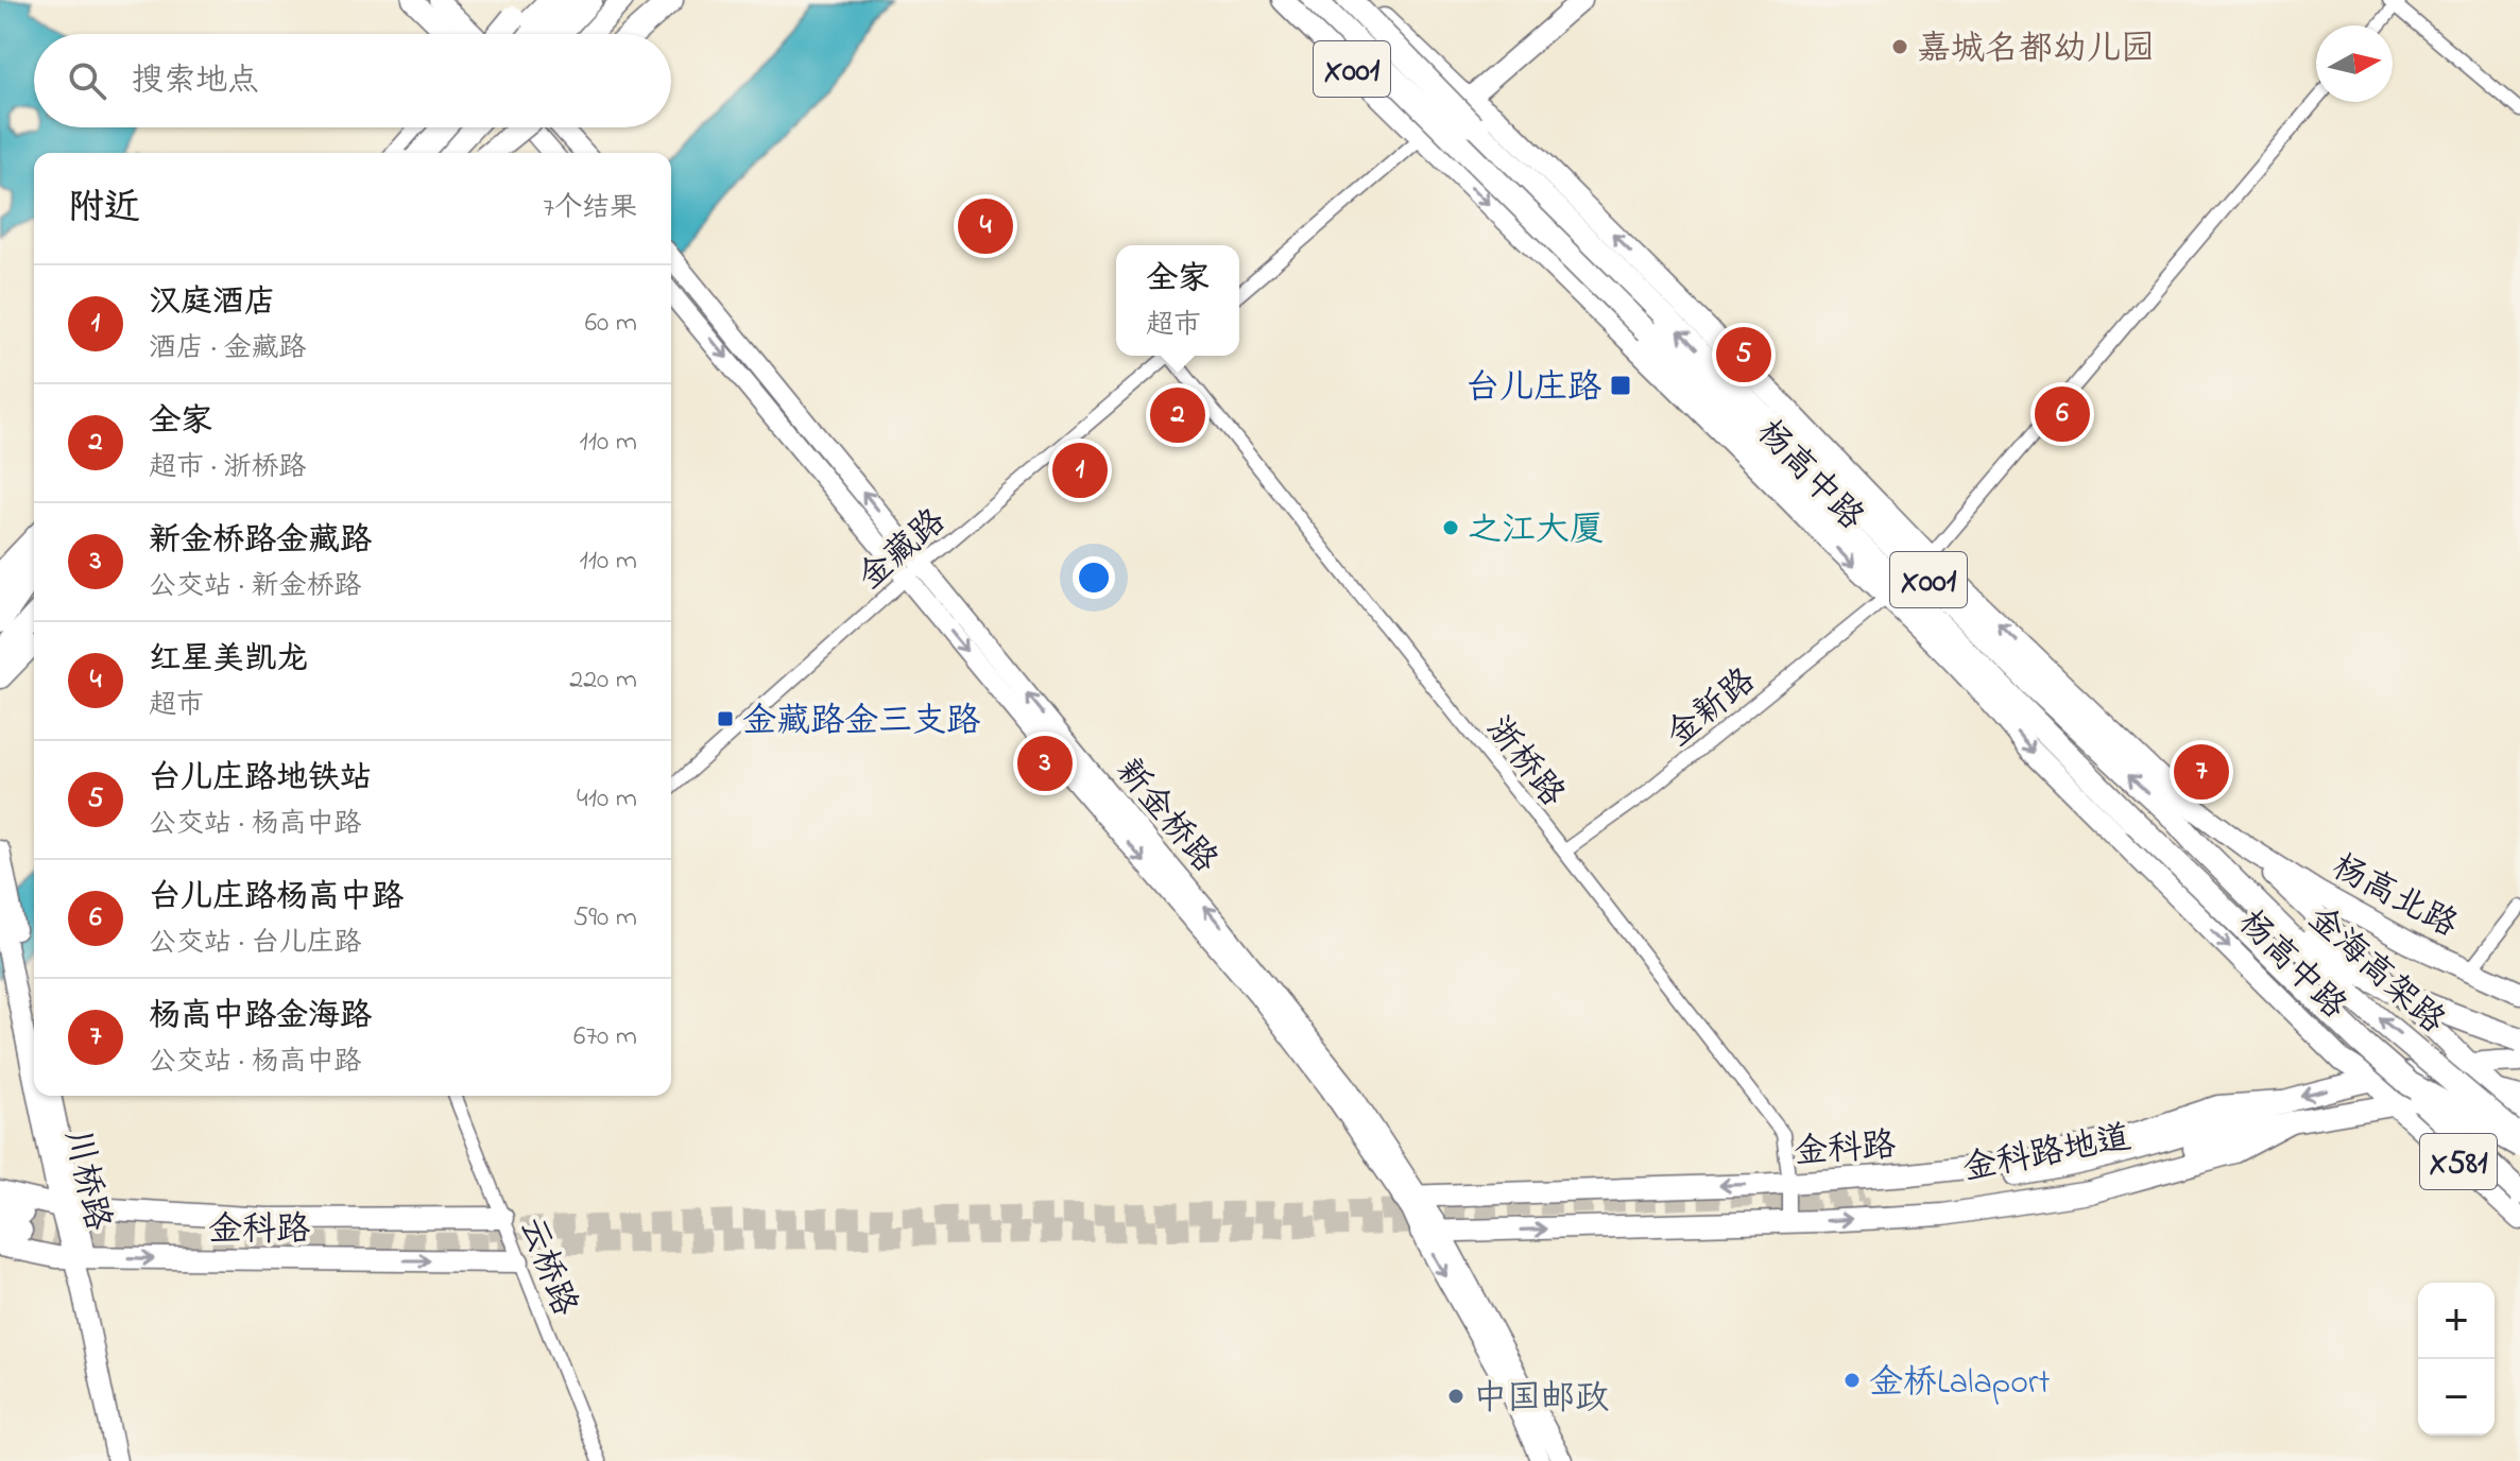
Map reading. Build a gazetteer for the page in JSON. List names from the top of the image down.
{
  "streets": {
    "highway": ["X001", "杨高中路", "金海高架路"],
    "main road": [
      "杨高北路",
      "金科路",
      "金科路地道",
      "X581"
    ],
    "street": [
      "金藏路",
      "金新路",
      "浙桥路",
      "新金桥路",
      "川桥路",
      "云桥路"
    ]
  },
  "crossings": [
    ["X001", "杨高中路"],
    ["X001", "金海高架路"],
    ["杨高中路", "金新路"],
    ["杨高中路", "杨高北路"],
    ["杨高中路", "金海高架路"],
    ["杨高中路", "金科路"],
    ["杨高中路", "X581"],
    ["金藏路", "新金桥路"],
    ["金新路", "浙桥路"],
    ["浙桥路", "金科路"],
    ["新金桥路", "金科路"],
    ["金科路", "金科路地道"],
    ["金科路", "川桥路"],
    ["金科路", "云桥路"]
  ],
  "places": {
    "other": [
      "嘉城名都幼儿园",
      "之江大厦",
      "金桥Lalaport",
      "中国邮政"
    ],
    "transit": ["台儿庄路", "金藏路金三支路"]
  },
  "north": "right",
  "page": {
    "search": "搜索地点",
    "heading": ["附近", "7个结果"],
    "pins": [
      "4",
      "5",
      "6",
      "2",
      "1",
      "3",
      "7"
    ],
    "popup": ["全家", "超市"],
    "list": [
      {
        "mark": "1",
        "name": "汉庭酒店",
        "note": "酒店 · 金藏路",
        "value": "60 m"
      },
      {
        "mark": "2",
        "name": "全家",
        "note": "超市 · 浙桥路",
        "value": "110 m"
      },
      {
        "mark": "3",
        "name": "新金桥路金藏路",
        "note": "公交站 · 新金桥路",
        "value": "110 m"
      },
      {
        "mark": "4",
        "name": "红星美凯龙",
        "note": "超市",
        "value": "220 m"
      },
      {
        "mark": "5",
        "name": "台儿庄路地铁站",
        "note": "公交站 · 杨高中路",
        "value": "410 m"
      },
      {
        "mark": "6",
        "name": "台儿庄路杨高中路",
        "note": "公交站 · 台儿庄路",
        "value": "590 m"
      },
      {
        "mark": "7",
        "name": "杨高中路金海路",
        "note": "公交站 · 杨高中路",
        "value": "670 m"
      }
    ],
    "map_buttons": ["+", "−"]
  }
}
